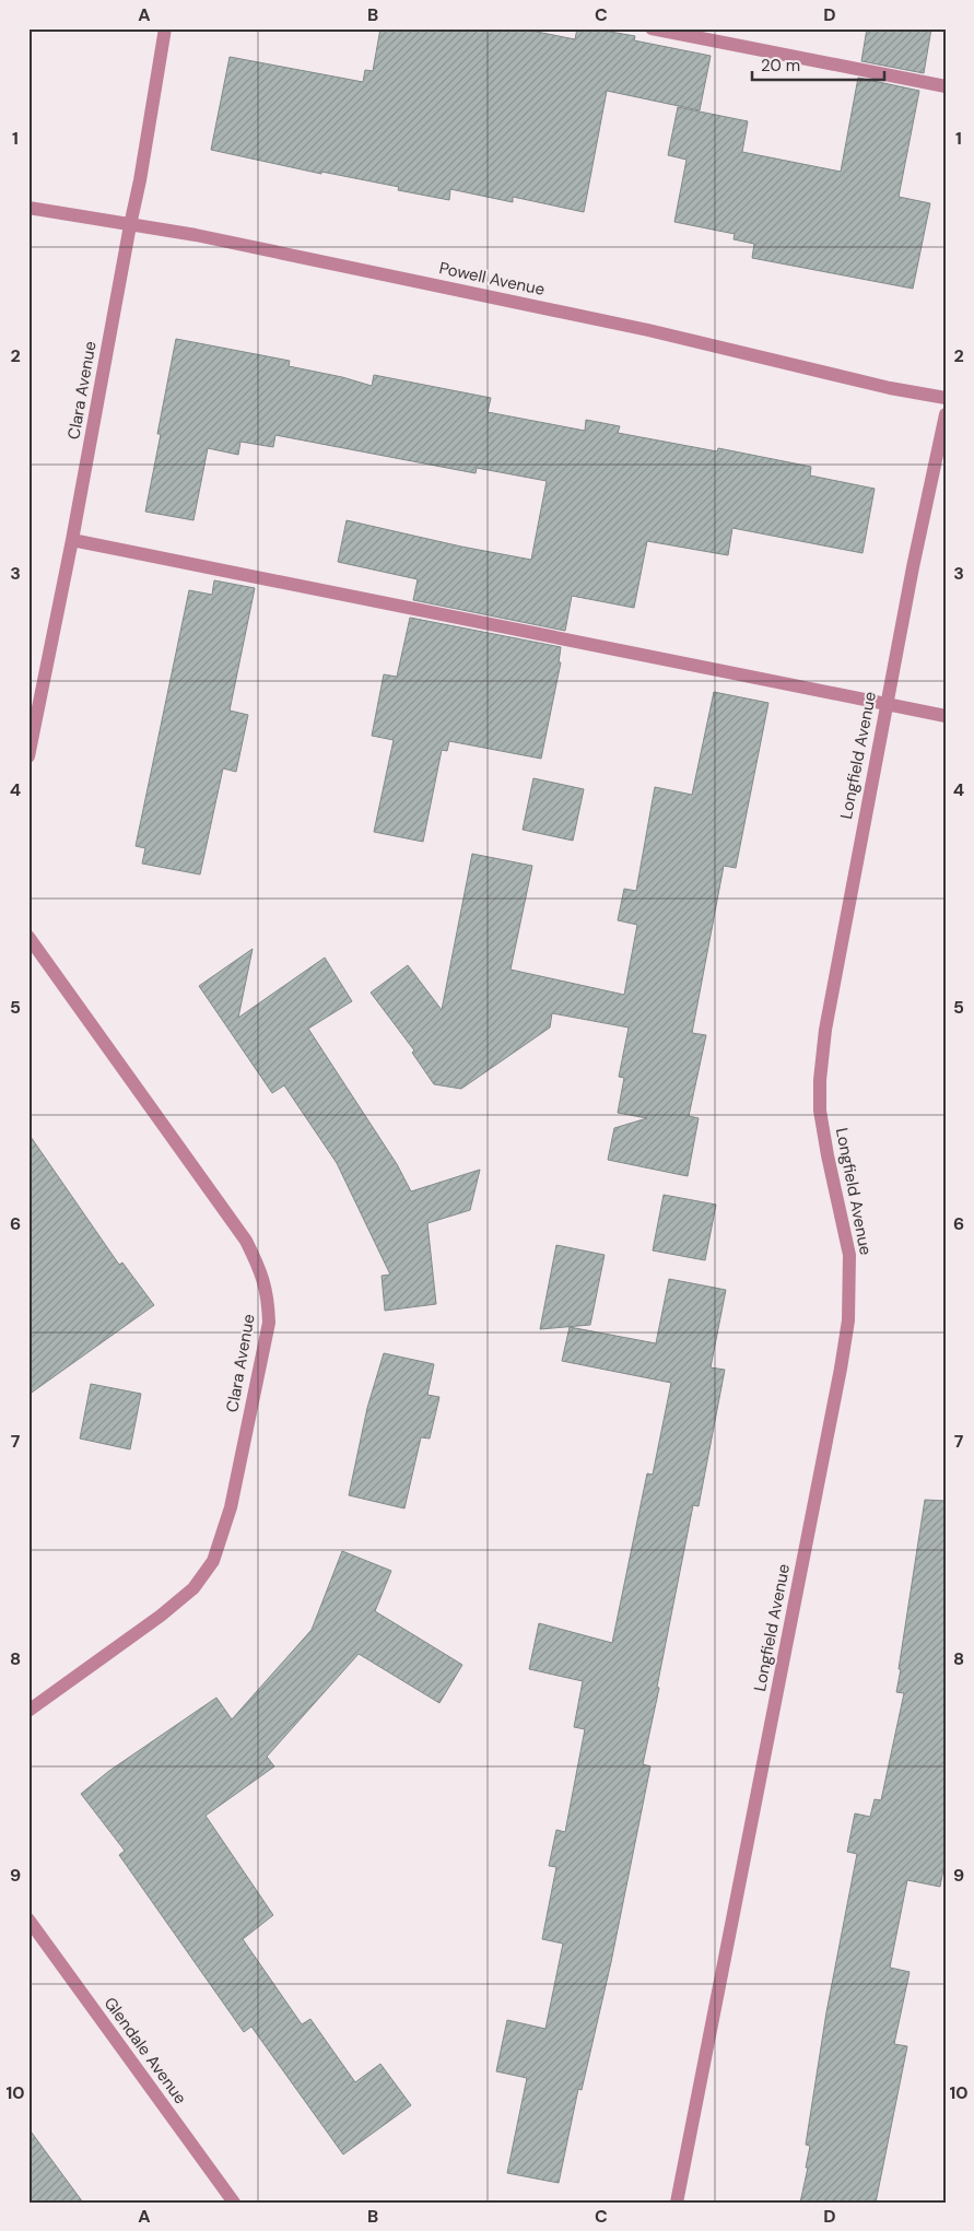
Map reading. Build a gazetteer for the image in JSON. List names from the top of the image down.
{
  "streets": {
    "street": [
      "Powell Avenue",
      "Clara Avenue",
      "Longfield Avenue",
      "Glendale Avenue"
    ]
  },
  "crossings": [
    ["Powell Avenue", "Clara Avenue"]
  ],
  "scale_bar": "20 m",
  "grid": {
    "columns": [
      "A",
      "B",
      "C",
      "D"
    ],
    "rows": [
      "1",
      "2",
      "3",
      "4",
      "5",
      "6",
      "7",
      "8",
      "9",
      "10"
    ]
  }
}
